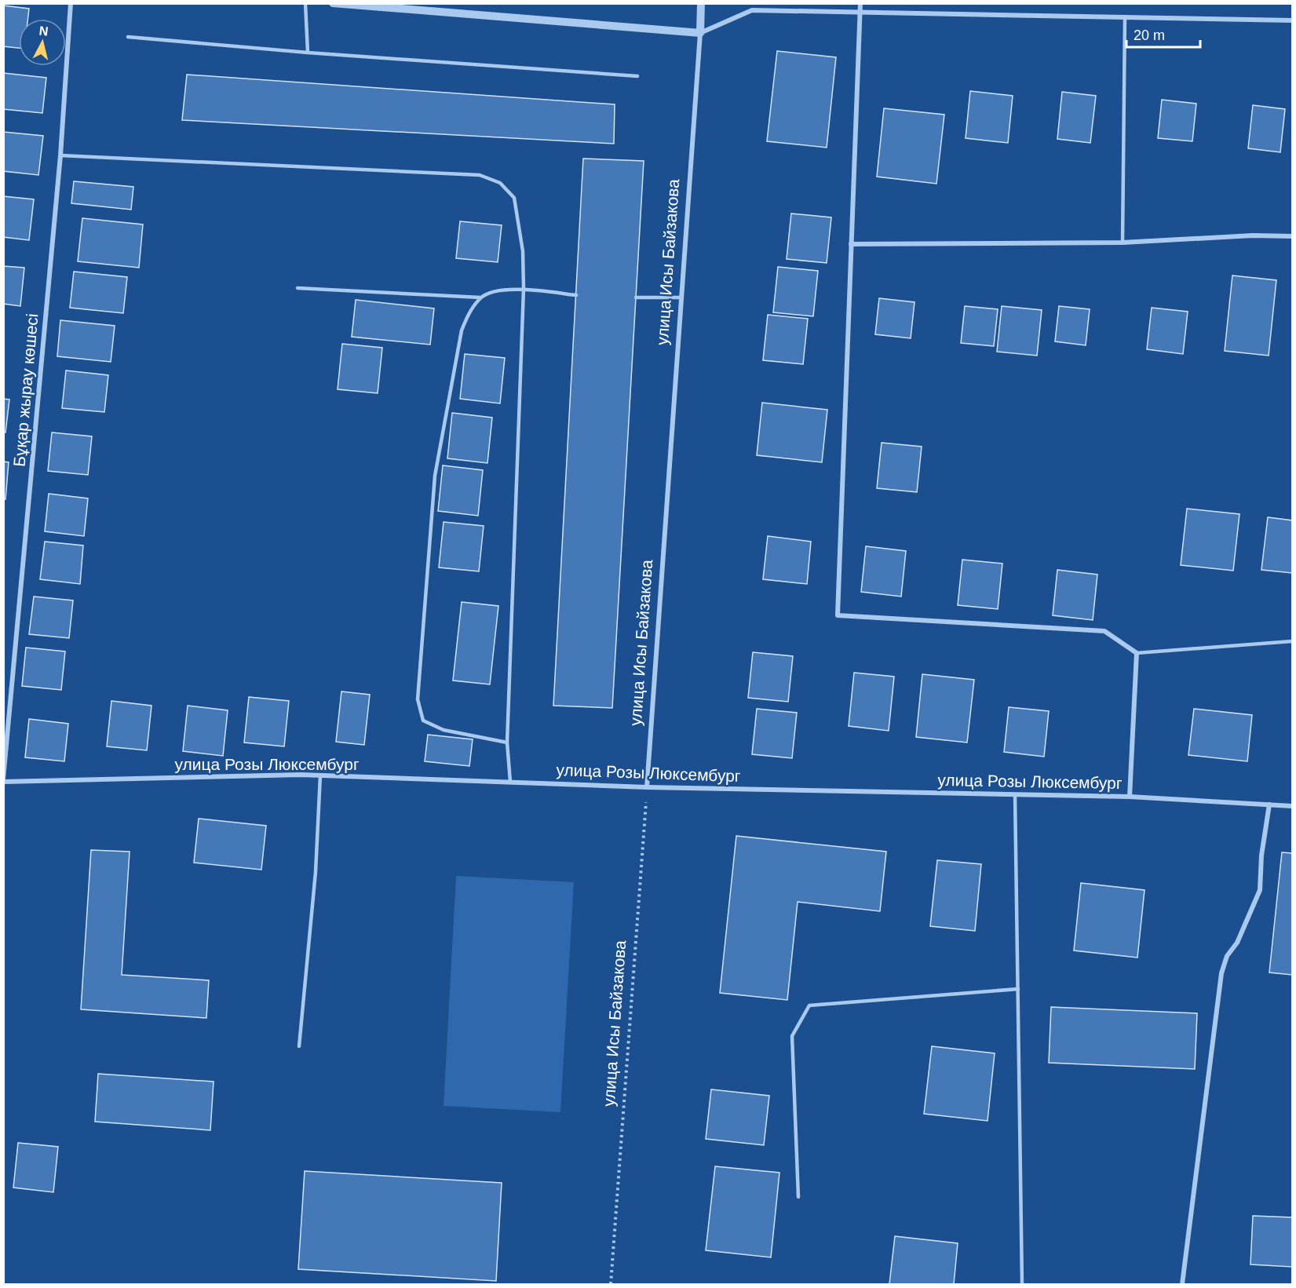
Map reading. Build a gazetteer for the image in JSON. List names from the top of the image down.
{
  "streets": {
    "street": ["улица Исы Байзакова", "Бұқар жырау көшесі", "улица Розы Люксембург"]
  },
  "crossings": [
    ["улица Исы Байзакова", "улица Розы Люксембург"],
    ["Бұқар жырау көшесі", "улица Розы Люксембург"]
  ],
  "scale_bar": "20 m",
  "north": "top"
}
